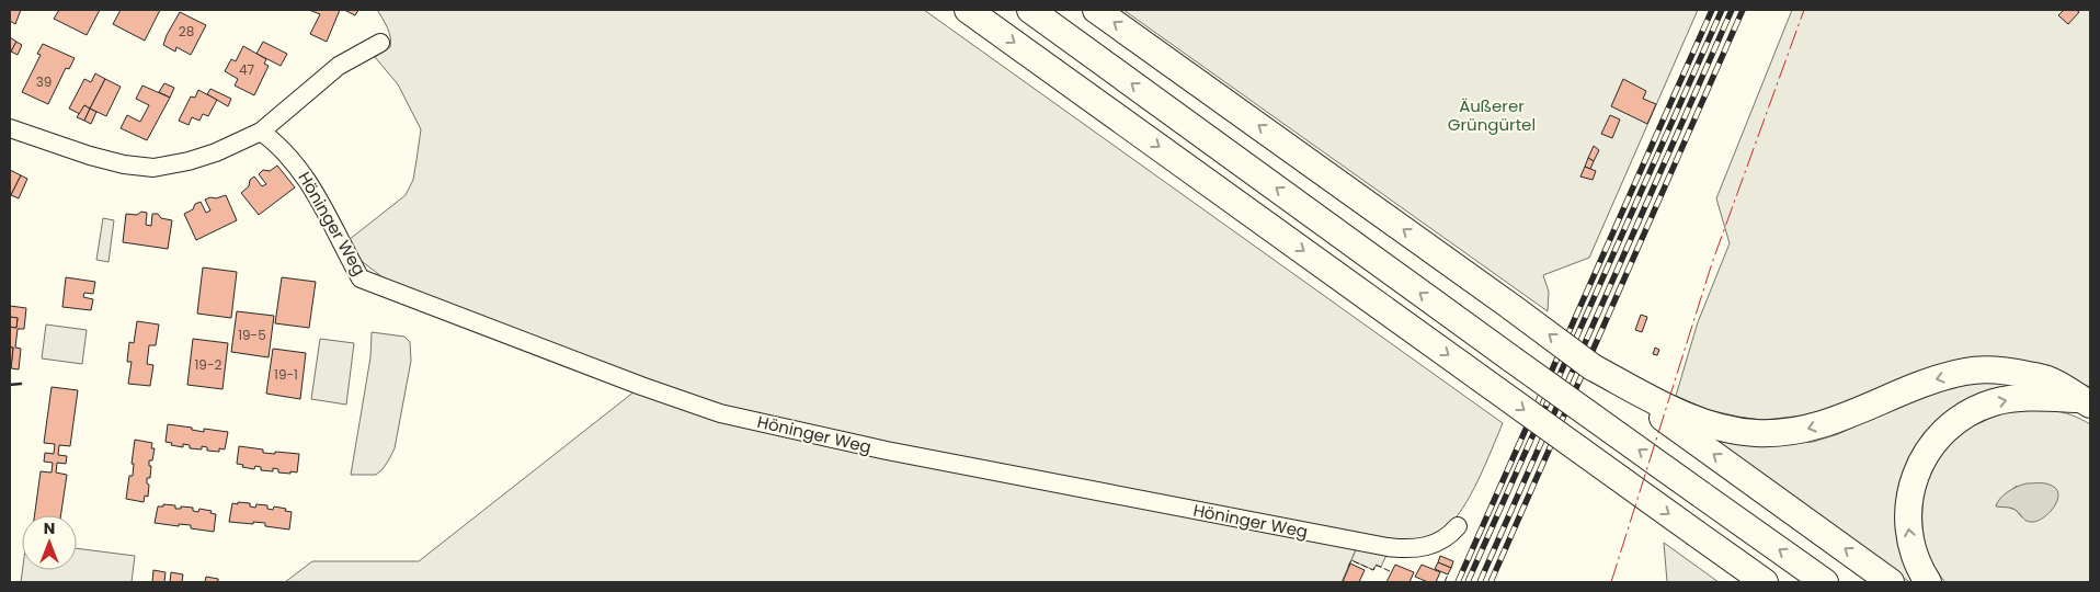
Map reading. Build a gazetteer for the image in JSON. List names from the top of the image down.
{
  "streets": {
    "street": ["Höninger Weg"]
  },
  "parks": ["Äußerer Grüngürtel"],
  "house_numbers": [
    "28",
    "47",
    "39",
    "19-5",
    "19-2",
    "19-1"
  ],
  "north": "top"
}
